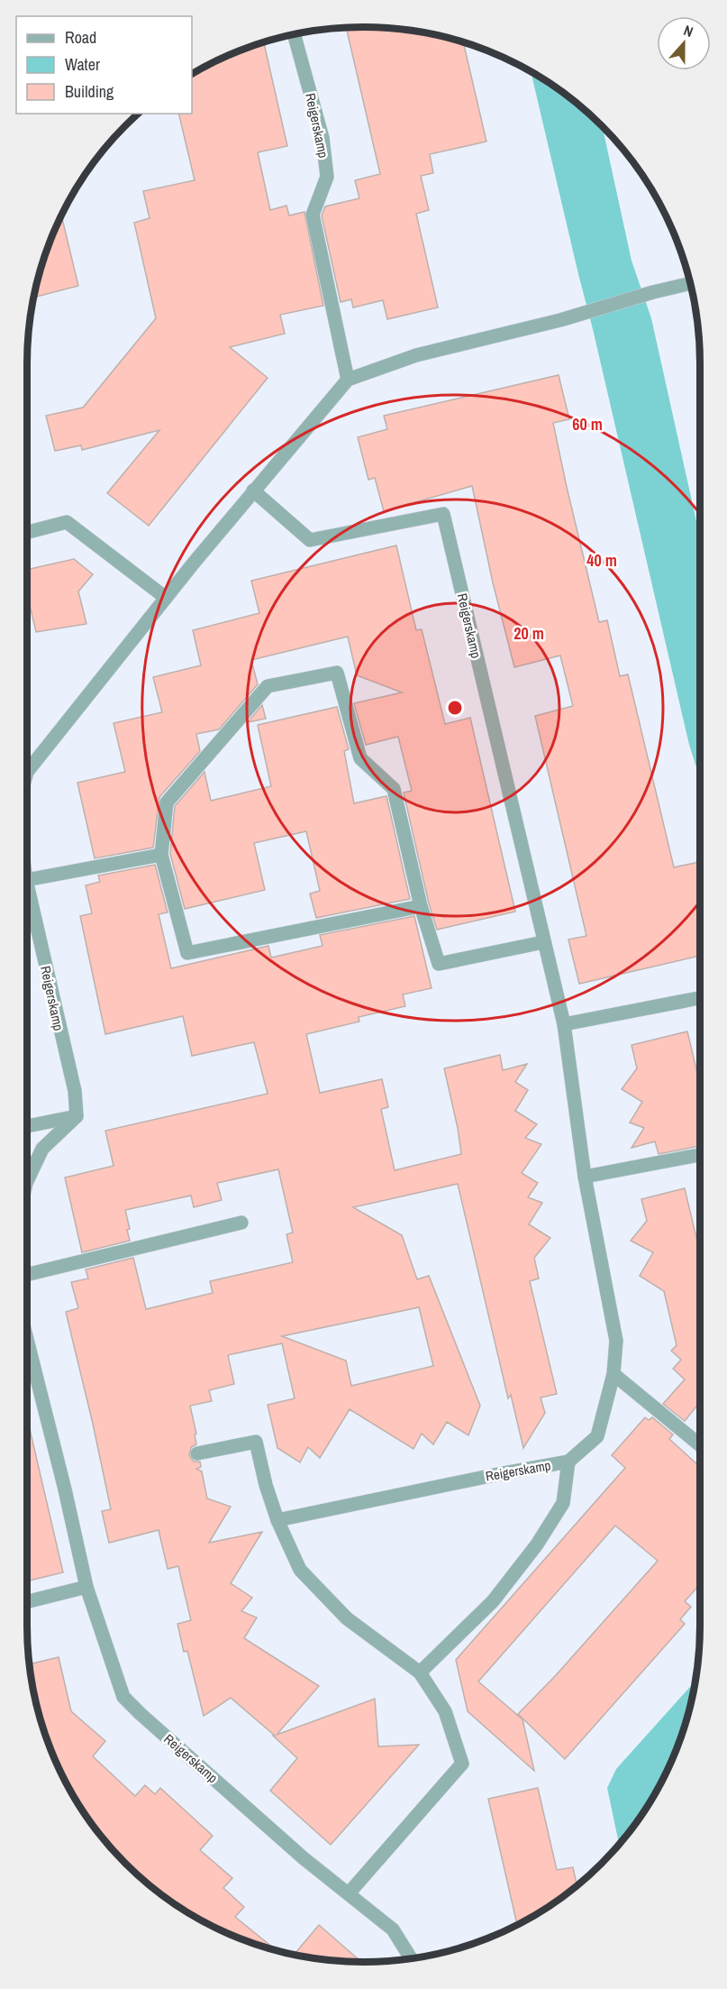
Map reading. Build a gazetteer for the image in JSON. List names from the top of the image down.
{
  "streets": {
    "street": ["Reigerskamp"]
  },
  "legend": ["Road", "Water", "Building"],
  "north": "top",
  "rings": ["60 m", "40 m", "20 m"]
}
